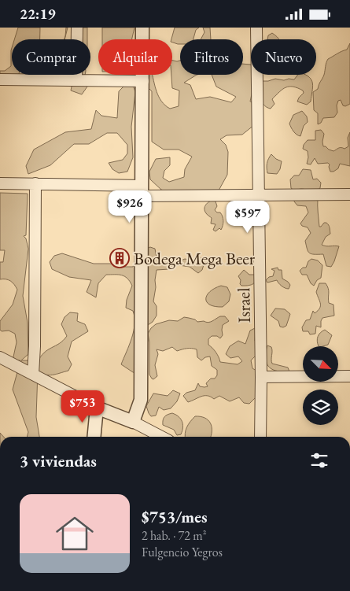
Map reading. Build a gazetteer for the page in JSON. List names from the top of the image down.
{
  "streets": {
    "street": ["Israel"]
  },
  "places": {
    "building": ["Bodega Mega Beer"]
  },
  "north": "bottom right",
  "page": {
    "status": "22:19",
    "chip": [
      "Comprar",
      "Alquilar",
      "Filtros",
      "Nuevo"
    ],
    "price": ["$926", "$597", "$753"],
    "heading": "3 viviendas",
    "list": [
      {
        "name": "$753/mes",
        "note": "2 hab. · 72 m² · Fulgencio Yegros"
      }
    ]
  }
}
